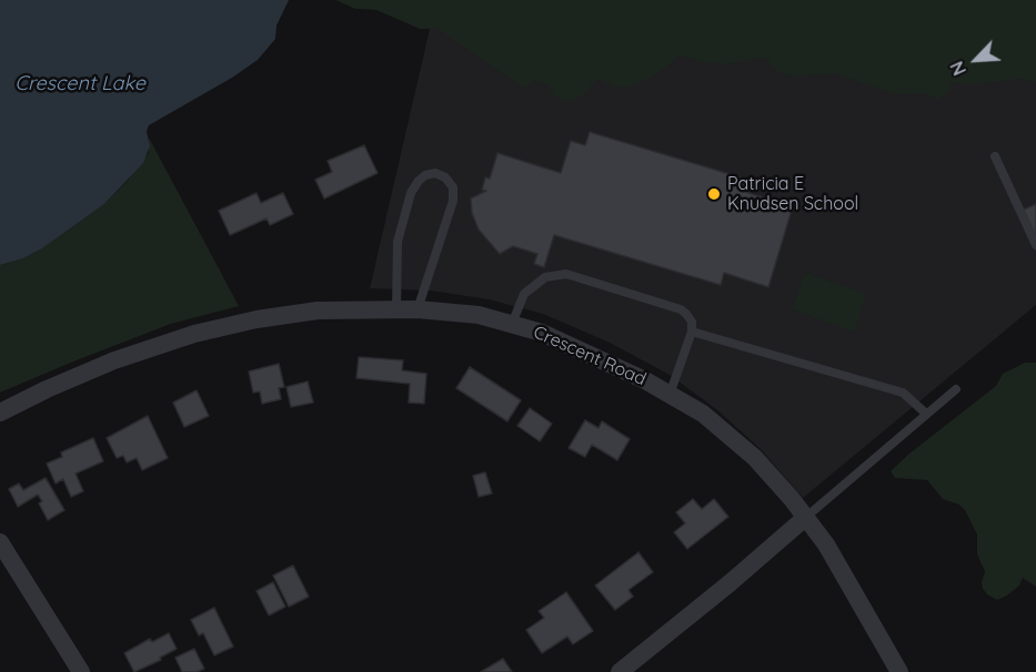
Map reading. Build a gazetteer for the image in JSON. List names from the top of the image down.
{
  "streets": {
    "street": ["Crescent Road"]
  },
  "water": ["Crescent Lake"],
  "places": ["Patricia E Knudsen School"],
  "north": "bottom left"
}
